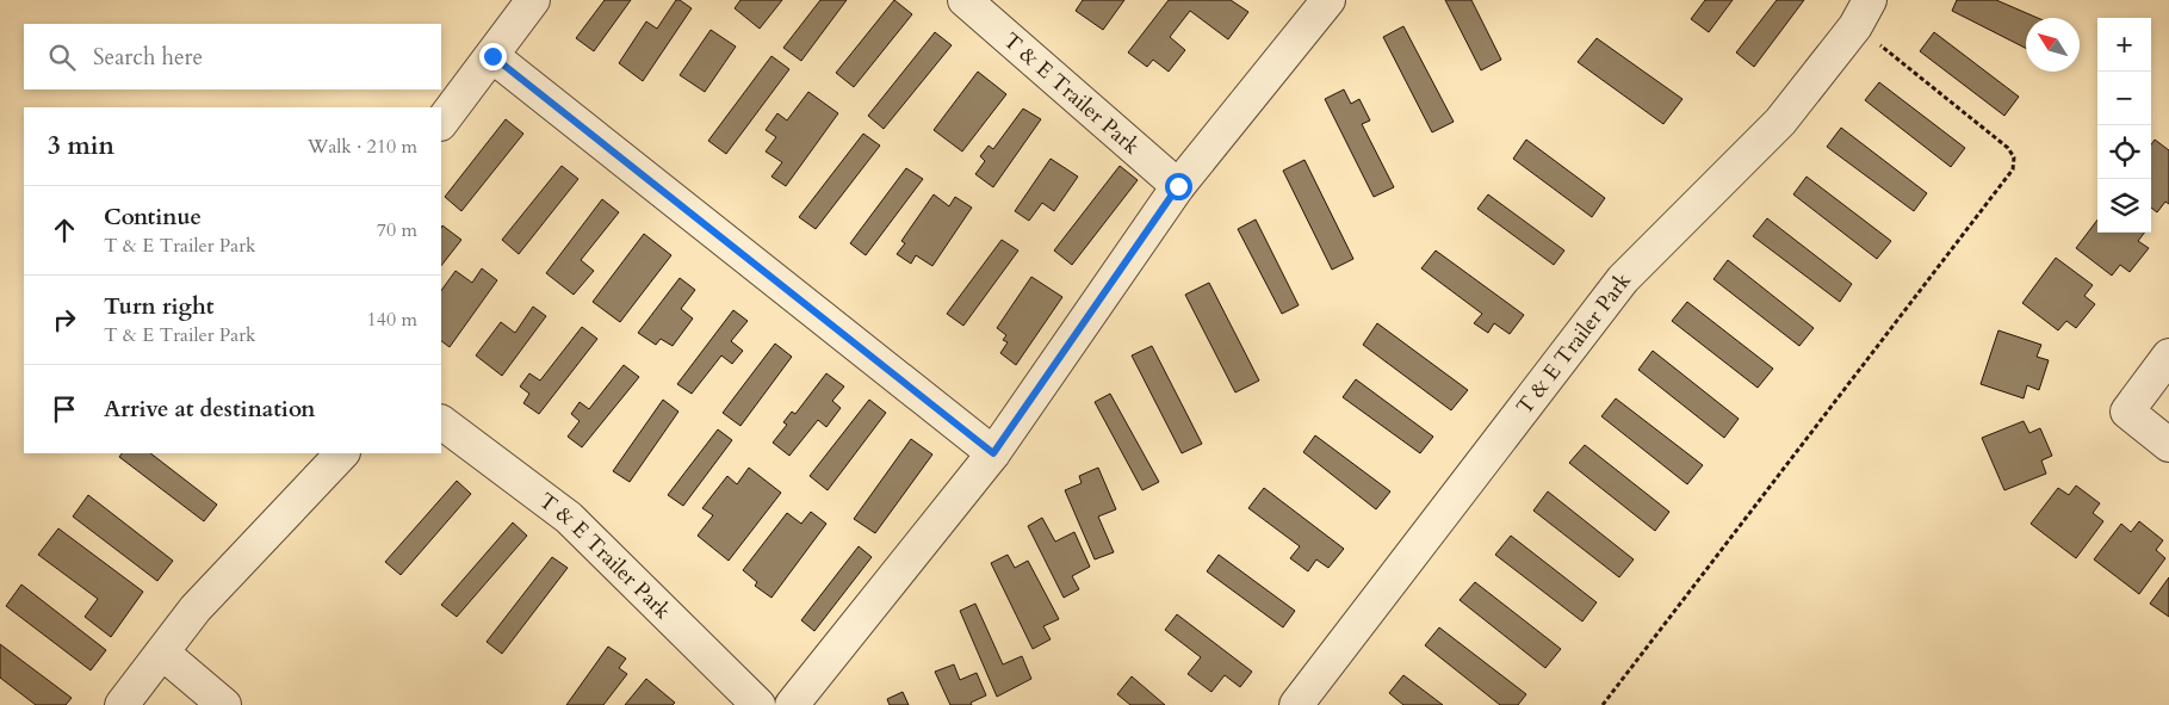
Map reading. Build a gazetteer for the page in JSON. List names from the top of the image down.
{
  "streets": {
    "street": ["T & E Trailer Park"]
  },
  "north": "top left",
  "page": {
    "map_buttons": ["+", "−"],
    "search": "Search here",
    "heading": ["3 min", "Walk · 210 m"],
    "list": [
      ["Continue", "T & E Trailer Park", "70 m"],
      ["Turn right", "T & E Trailer Park", "140 m"],
      "Arrive at destination"
    ]
  }
}
